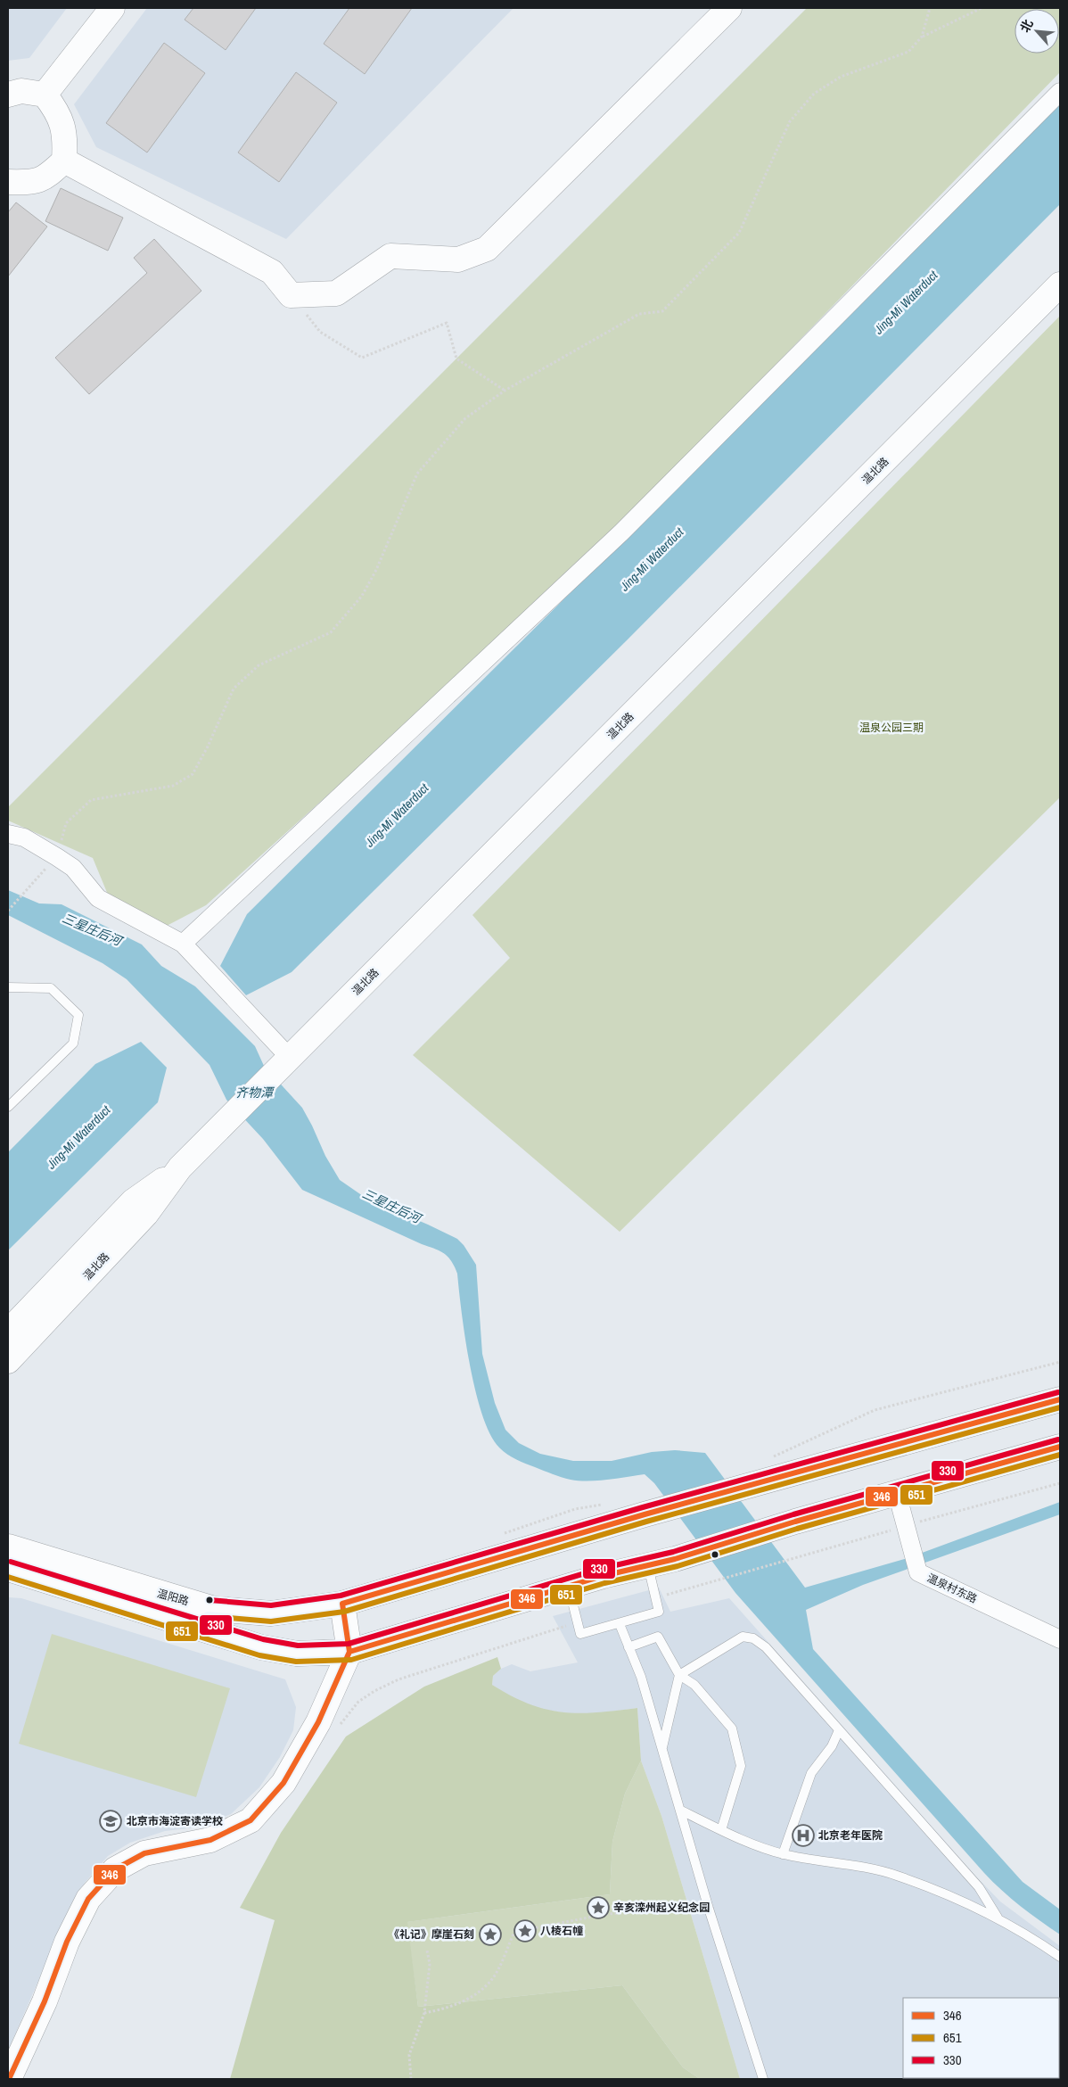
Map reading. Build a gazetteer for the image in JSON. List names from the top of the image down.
{
  "streets": {
    "main road": ["温北路", "温阳路"],
    "street": ["温泉村东路"]
  },
  "crossings": [
    ["温泉村东路", "温阳路"]
  ],
  "water": ["Jing-Mi Waterduct", "三星庄后河", "齐物潭"],
  "parks": ["温泉公园三期"],
  "places": {
    "school or university": ["北京市海淀寄读学校"],
    "hospital": ["北京老年医院"],
    "place": ["辛亥滦州起义纪念园", "八棱石幢", "《礼记》摩崖石刻"]
  },
  "lines": ["transit line 330", "transit line 346", "transit line 651"],
  "legend": ["346", "651", "330"],
  "north": "top left"
}
